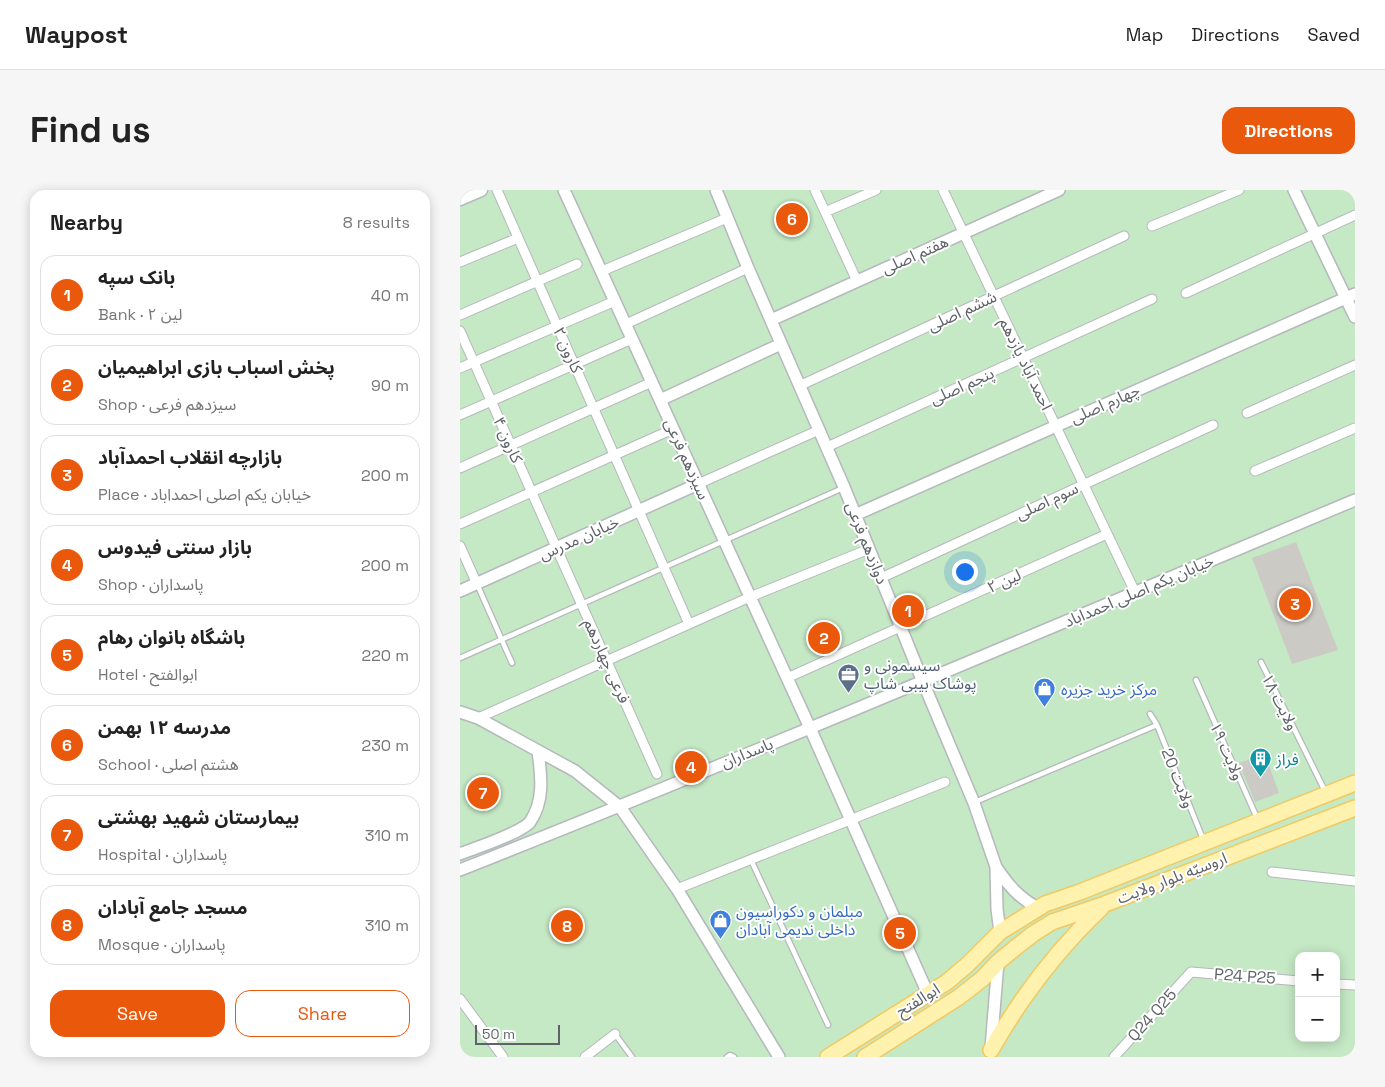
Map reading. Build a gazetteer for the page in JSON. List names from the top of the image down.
{
  "streets": {
    "main road": ["اروسیّه بلوار ولایت", "ابوالفتح"],
    "street": [
      "هفتم اصلی",
      "ششم اصلی",
      "کارون ۲",
      "احمد آباد یازدهم",
      "پنجم اصلی",
      "چهارم اصلی",
      "کارون ۴",
      "سیزدهم فرعی",
      "سوم اصلی",
      "خیابان مدرس",
      "دوازدهم فرعی",
      "لین ۲",
      "خیابان یکم اصلی احمداباد",
      "فرعی چهاردهم",
      "پاسداران",
      "P24 P25",
      "Q24 Q25"
    ],
    "lane": ["ولایت ۱۸", "ولایت ۱۹", "ولایت 20"]
  },
  "crossings": [
    ["هفتم اصلی", "احمد آباد یازدهم"],
    ["هفتم اصلی", "دوازدهم فرعی"],
    ["ششم اصلی", "احمد آباد یازدهم"],
    ["ششم اصلی", "دوازدهم فرعی"],
    ["کارون ۲", "خیابان مدرس"],
    ["احمد آباد یازدهم", "پنجم اصلی"],
    ["احمد آباد یازدهم", "چهارم اصلی"],
    ["احمد آباد یازدهم", "سوم اصلی"],
    ["احمد آباد یازدهم", "لین ۲"],
    ["احمد آباد یازدهم", "خیابان یکم اصلی احمداباد"],
    ["پنجم اصلی", "دوازدهم فرعی"],
    ["چهارم اصلی", "دوازدهم فرعی"],
    ["کارون ۴", "خیابان مدرس"],
    ["کارون ۴", "فرعی چهاردهم"],
    ["سیزدهم فرعی", "خیابان مدرس"],
    ["سیزدهم فرعی", "لین ۲"],
    ["سیزدهم فرعی", "پاسداران"],
    ["سیزدهم فرعی", "ابوالفتح"],
    ["سوم اصلی", "دوازدهم فرعی"],
    ["خیابان مدرس", "فرعی چهاردهم"],
    ["دوازدهم فرعی", "لین ۲"],
    ["دوازدهم فرعی", "خیابان یکم اصلی احمداباد"],
    ["دوازدهم فرعی", "پاسداران"],
    ["دوازدهم فرعی", "اروسیّه بلوار ولایت"],
    ["دوازدهم فرعی", "ابوالفتح"],
    ["خیابان یکم اصلی احمداباد", "پاسداران"],
    ["ولایت ۱۸", "اروسیّه بلوار ولایت"],
    ["ولایت ۱۹", "اروسیّه بلوار ولایت"],
    ["ولایت 20", "اروسیّه بلوار ولایت"],
    ["اروسیّه بلوار ولایت", "ابوالفتح"],
    ["P24 P25", "Q24 Q25"]
  ],
  "places": {
    "office": ["سیسمونی و پوشاک بیبی شاپ"],
    "shop": ["مرکز خرید جزیره", "مبلمان و دکوراسیون داخلی ندیمی آبادان"],
    "building": ["فراز"]
  },
  "scale_bar": "50 m",
  "page": {
    "header": "Waypost",
    "nav": ["Map", "Directions", "Saved"],
    "buttons": [
      "Directions",
      ["Save", "Share"]
    ],
    "title": "Find us",
    "heading": ["Nearby", "8 results"],
    "pins": [
      "6",
      "3",
      "1",
      "2",
      "4",
      "7",
      "8",
      "5"
    ],
    "list": [
      {
        "mark": "1",
        "name": "بانک سپه",
        "note": "Bank · لین ۲",
        "value": "40 m"
      },
      {
        "mark": "2",
        "name": "پخش اسباب بازی ابراهیمیان",
        "note": "Shop · سیزدهم فرعی",
        "value": "90 m"
      },
      {
        "mark": "3",
        "name": "بازارچه انقلاب احمدآباد",
        "note": "Place · خیابان یکم اصلی احمداباد",
        "value": "200 m"
      },
      {
        "mark": "4",
        "name": "بازار سنتی فیدوس",
        "note": "Shop · پاسداران",
        "value": "200 m"
      },
      {
        "mark": "5",
        "name": "باشگاه بانوان رهام",
        "note": "Hotel · ابوالفتح",
        "value": "220 m"
      },
      {
        "mark": "6",
        "name": "مدرسه ۱۲ بهمن",
        "note": "School · هشتم اصلی",
        "value": "230 m"
      },
      {
        "mark": "7",
        "name": "بیمارستان شهید بهشتی",
        "note": "Hospital · پاسداران",
        "value": "310 m"
      },
      {
        "mark": "8",
        "name": "مسجد جامع آبادان",
        "note": "Mosque · پاسداران",
        "value": "310 m"
      }
    ],
    "map_buttons": ["+", "−"],
    "scale": "50 m"
  }
}
